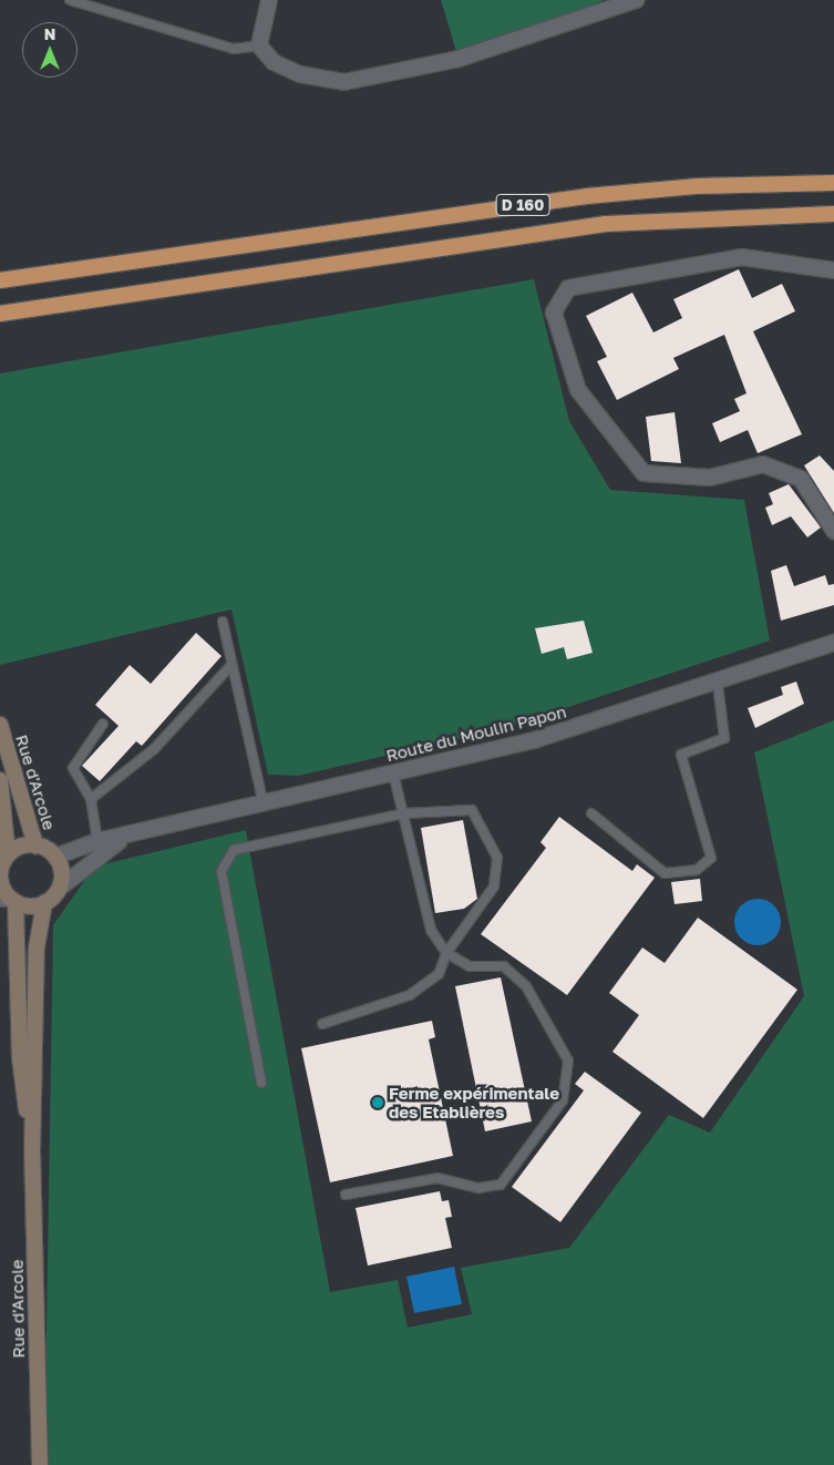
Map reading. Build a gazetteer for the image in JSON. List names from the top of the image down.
{
  "streets": {
    "highway": ["D 160"],
    "main road": ["Rue d'Arcole"],
    "street": ["Route du Moulin Papon"]
  },
  "crossings": [
    ["Route du Moulin Papon", "Rue d'Arcole"]
  ],
  "places": ["Ferme expérimentale des Etablières"],
  "north": "top"
}
